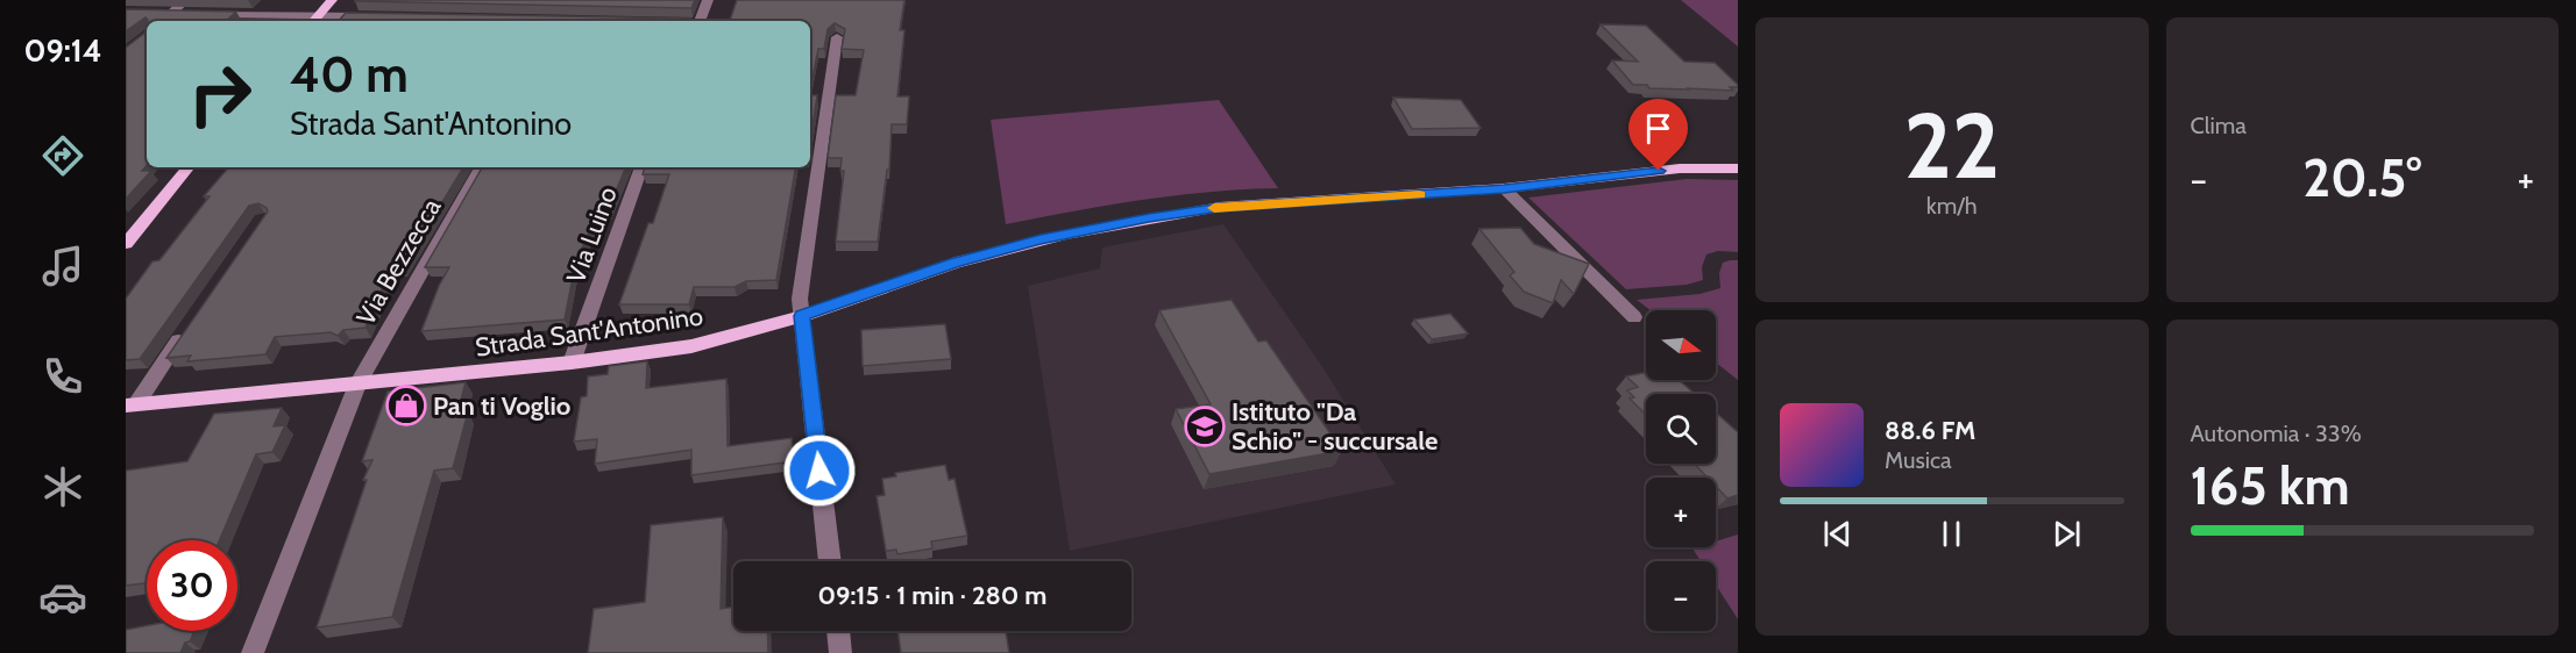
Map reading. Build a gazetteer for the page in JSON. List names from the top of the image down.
{
  "streets": {
    "main road": ["Strada Sant'Antonino"],
    "street": ["Via Luino", "Via Bezzecca"]
  },
  "crossings": [
    ["Via Luino", "Strada Sant'Antonino"],
    ["Via Bezzecca", "Strada Sant'Antonino"]
  ],
  "places": {
    "shop": ["Pan ti Voglio"],
    "school or university": ["Istituto \"Da Schio\" - succursale"]
  },
  "north": "right",
  "page": {
    "tabs": "09:14",
    "tile": [
      ["22", "km/h"],
      "Clima",
      ["Autonomia · 33%", "165 km"]
    ],
    "turn": ["40 m", "Strada Sant'Antonino"],
    "heat": ["−", "20.5°", "+"],
    "map_buttons": ["+", "−"],
    "song": ["88.6 FM", "Musica"],
    "limit": "30",
    "trip": "09:15 · 1 min · 280 m"
  }
}
